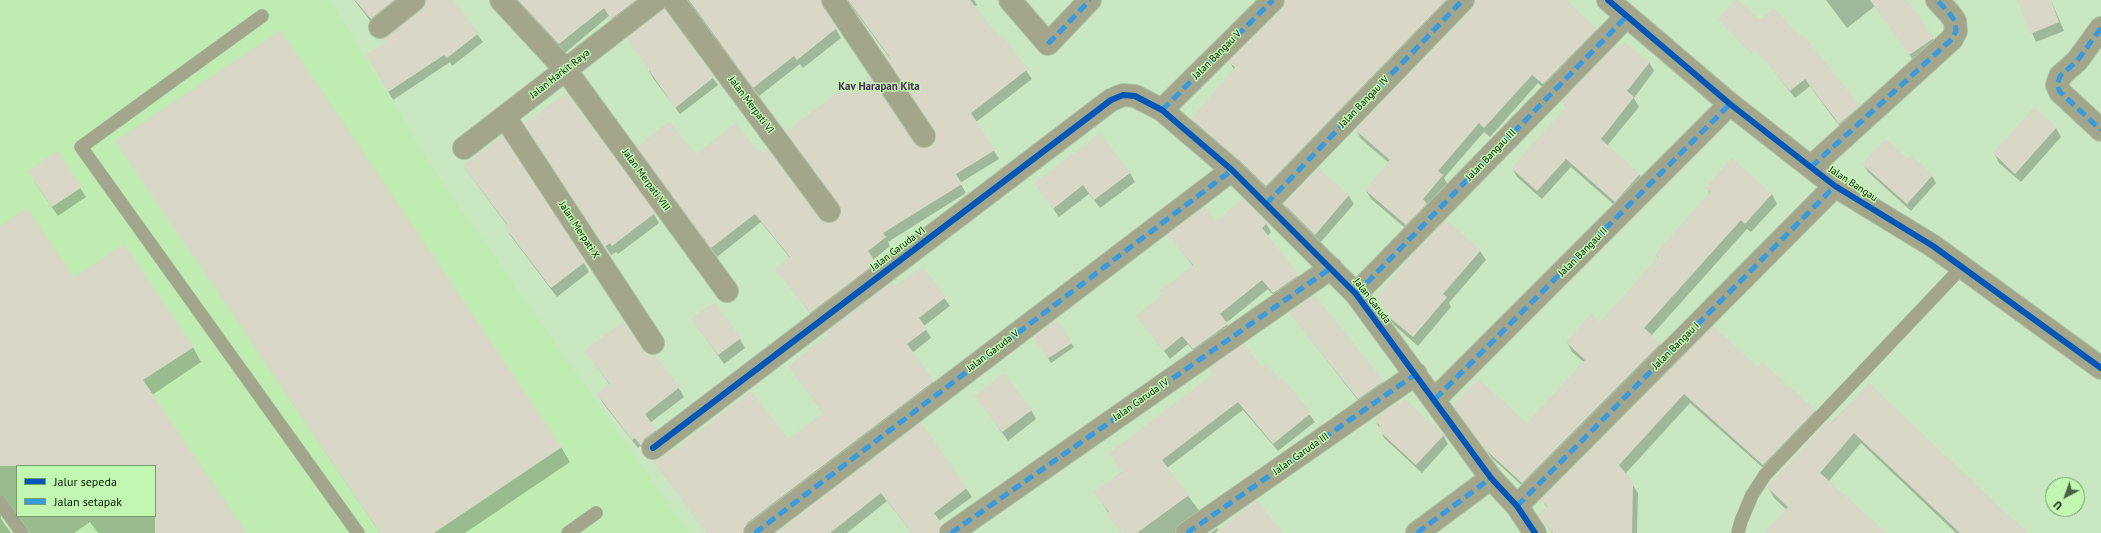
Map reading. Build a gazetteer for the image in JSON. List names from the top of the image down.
{
  "streets": {
    "street": [
      "Jalan Bangau V",
      "Jalan Harkit Raya",
      "Jalan Bangau IV",
      "Jalan Merpati VI",
      "Jalan Bangau III",
      "Jalan Merpati VIII",
      "Jalan Bangau",
      "Jalan Merpati X",
      "Jalan Garuda VI",
      "Jalan Bangau II",
      "Jalan Garuda",
      "Jalan Bangau I",
      "Jalan Garuda V",
      "Jalan Garuda IV",
      "Jalan Garuda III"
    ]
  },
  "crossings": [
    ["Jalan Bangau V", "Jalan Garuda VI"],
    ["Jalan Bangau V", "Jalan Garuda"],
    ["Jalan Harkit Raya", "Jalan Merpati VIII"],
    ["Jalan Harkit Raya", "Jalan Merpati X"],
    ["Jalan Bangau IV", "Jalan Garuda"],
    ["Jalan Bangau III", "Jalan Bangau"],
    ["Jalan Bangau III", "Jalan Garuda"],
    ["Jalan Bangau", "Jalan Bangau II"],
    ["Jalan Bangau", "Jalan Bangau I"],
    ["Jalan Garuda VI", "Jalan Garuda"],
    ["Jalan Bangau II", "Jalan Garuda"],
    ["Jalan Garuda", "Jalan Bangau I"],
    ["Jalan Garuda", "Jalan Garuda V"],
    ["Jalan Garuda", "Jalan Garuda IV"],
    ["Jalan Garuda", "Jalan Garuda III"]
  ],
  "districts": ["Kav Harapan Kita"],
  "legend": ["Jalur sepeda", "Jalan setapak"],
  "north": "bottom left"
}
